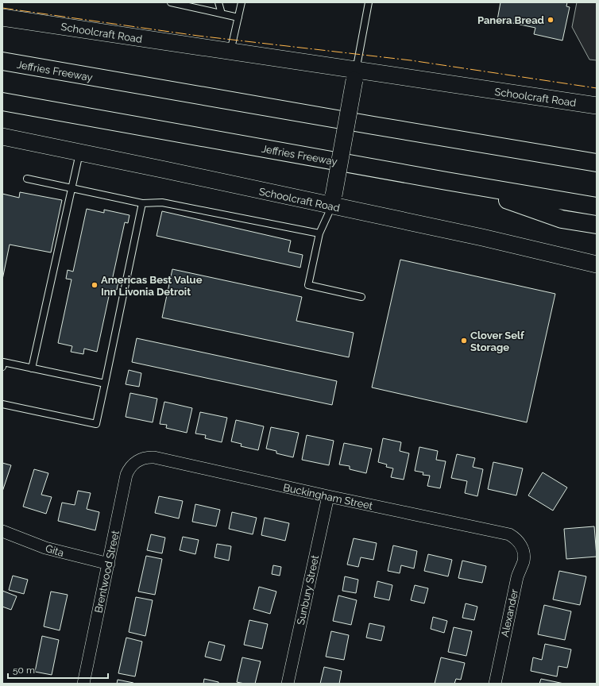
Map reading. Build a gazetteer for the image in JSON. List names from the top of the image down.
{
  "streets": {
    "highway": ["Jeffries Freeway"],
    "main road": ["Schoolcraft Road"],
    "street": [
      "Buckingham Street",
      "Gita",
      "Brentwood Street",
      "Sunbury Street",
      "Alexander"
    ]
  },
  "crossings": [
    ["Buckingham Street", "Brentwood Street"],
    ["Buckingham Street", "Sunbury Street"],
    ["Buckingham Street", "Alexander"],
    ["Gita", "Brentwood Street"]
  ],
  "places": ["Panera Bread", "Americas Best Value Inn Livonia Detroit", "Clover Self Storage"],
  "scale_bar": "50 m"
}
